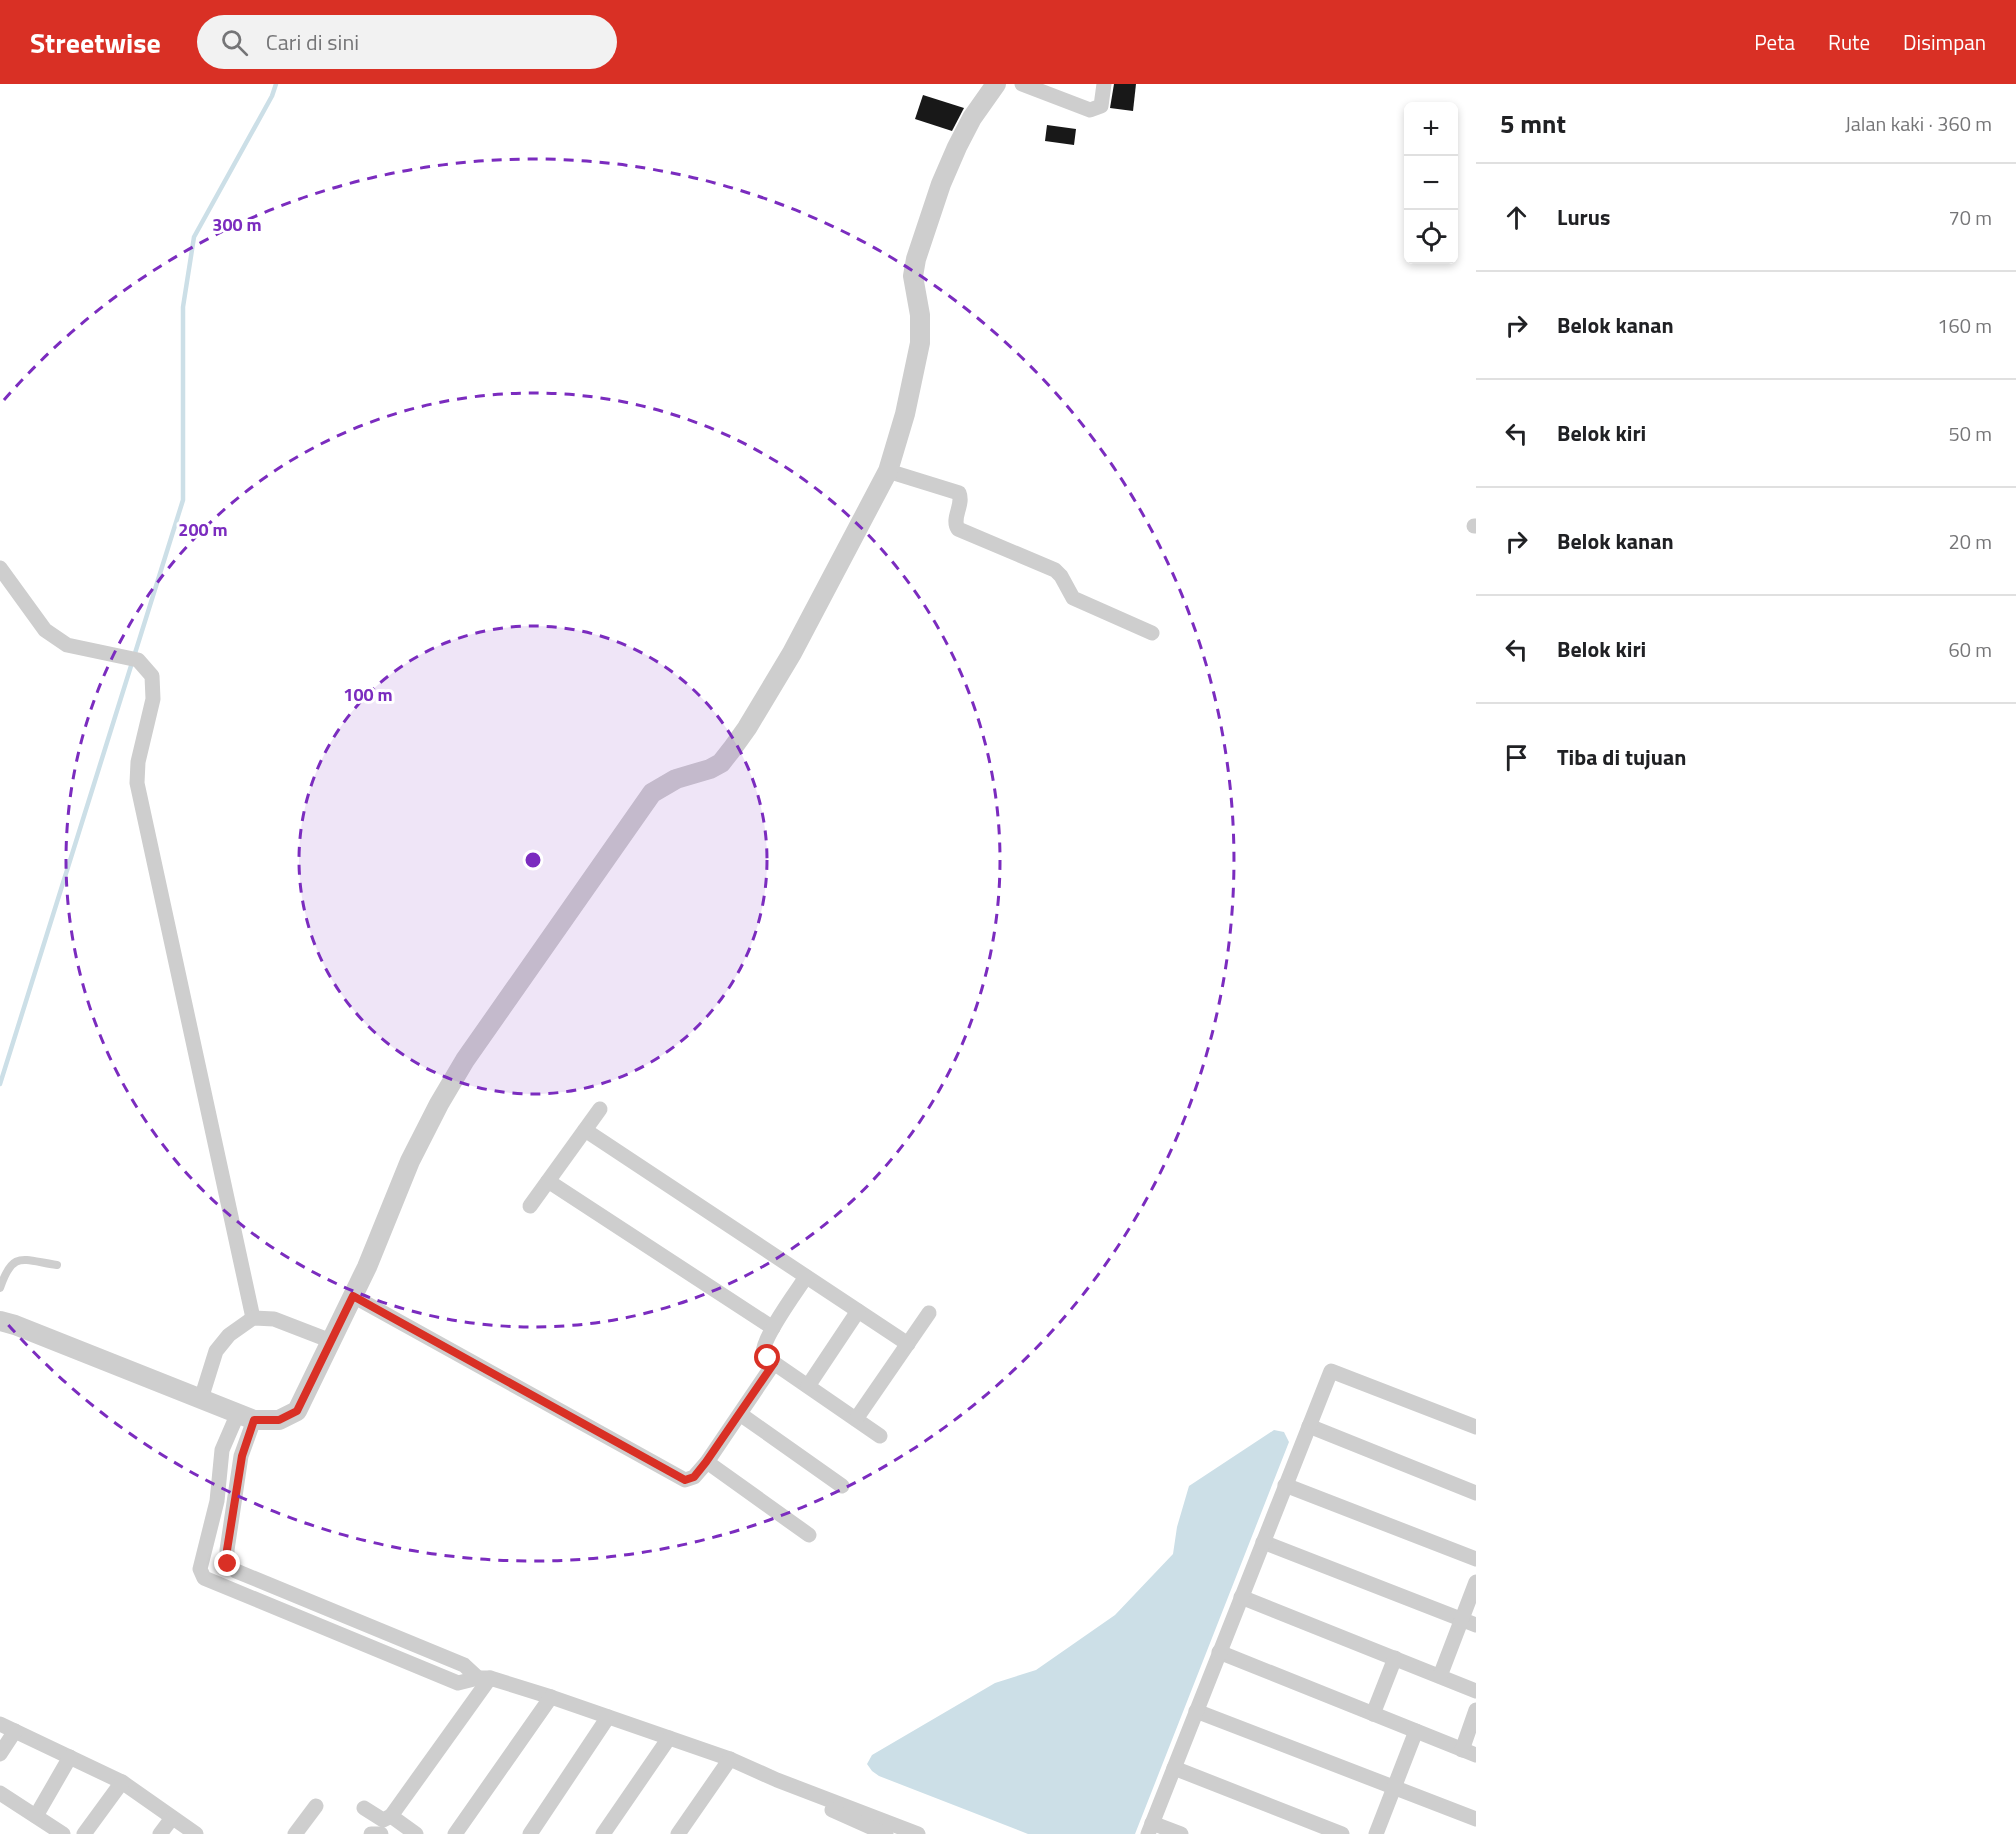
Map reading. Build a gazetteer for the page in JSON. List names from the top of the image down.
{
  "page": {
    "header": "Streetwise",
    "search": "Cari di sini",
    "nav": ["Peta", "Rute", "Disimpan"],
    "heading": ["5 mnt", "Jalan kaki · 360 m"],
    "map_buttons": ["+", "−"],
    "list": [
      ["Lurus", "70 m"],
      ["Belok kanan", "160 m"],
      ["Belok kiri", "50 m"],
      ["Belok kanan", "20 m"],
      ["Belok kiri", "60 m"],
      "Tiba di tujuan"
    ]
  },
  "rings": ["300 m", "200 m", "100 m"]
}
